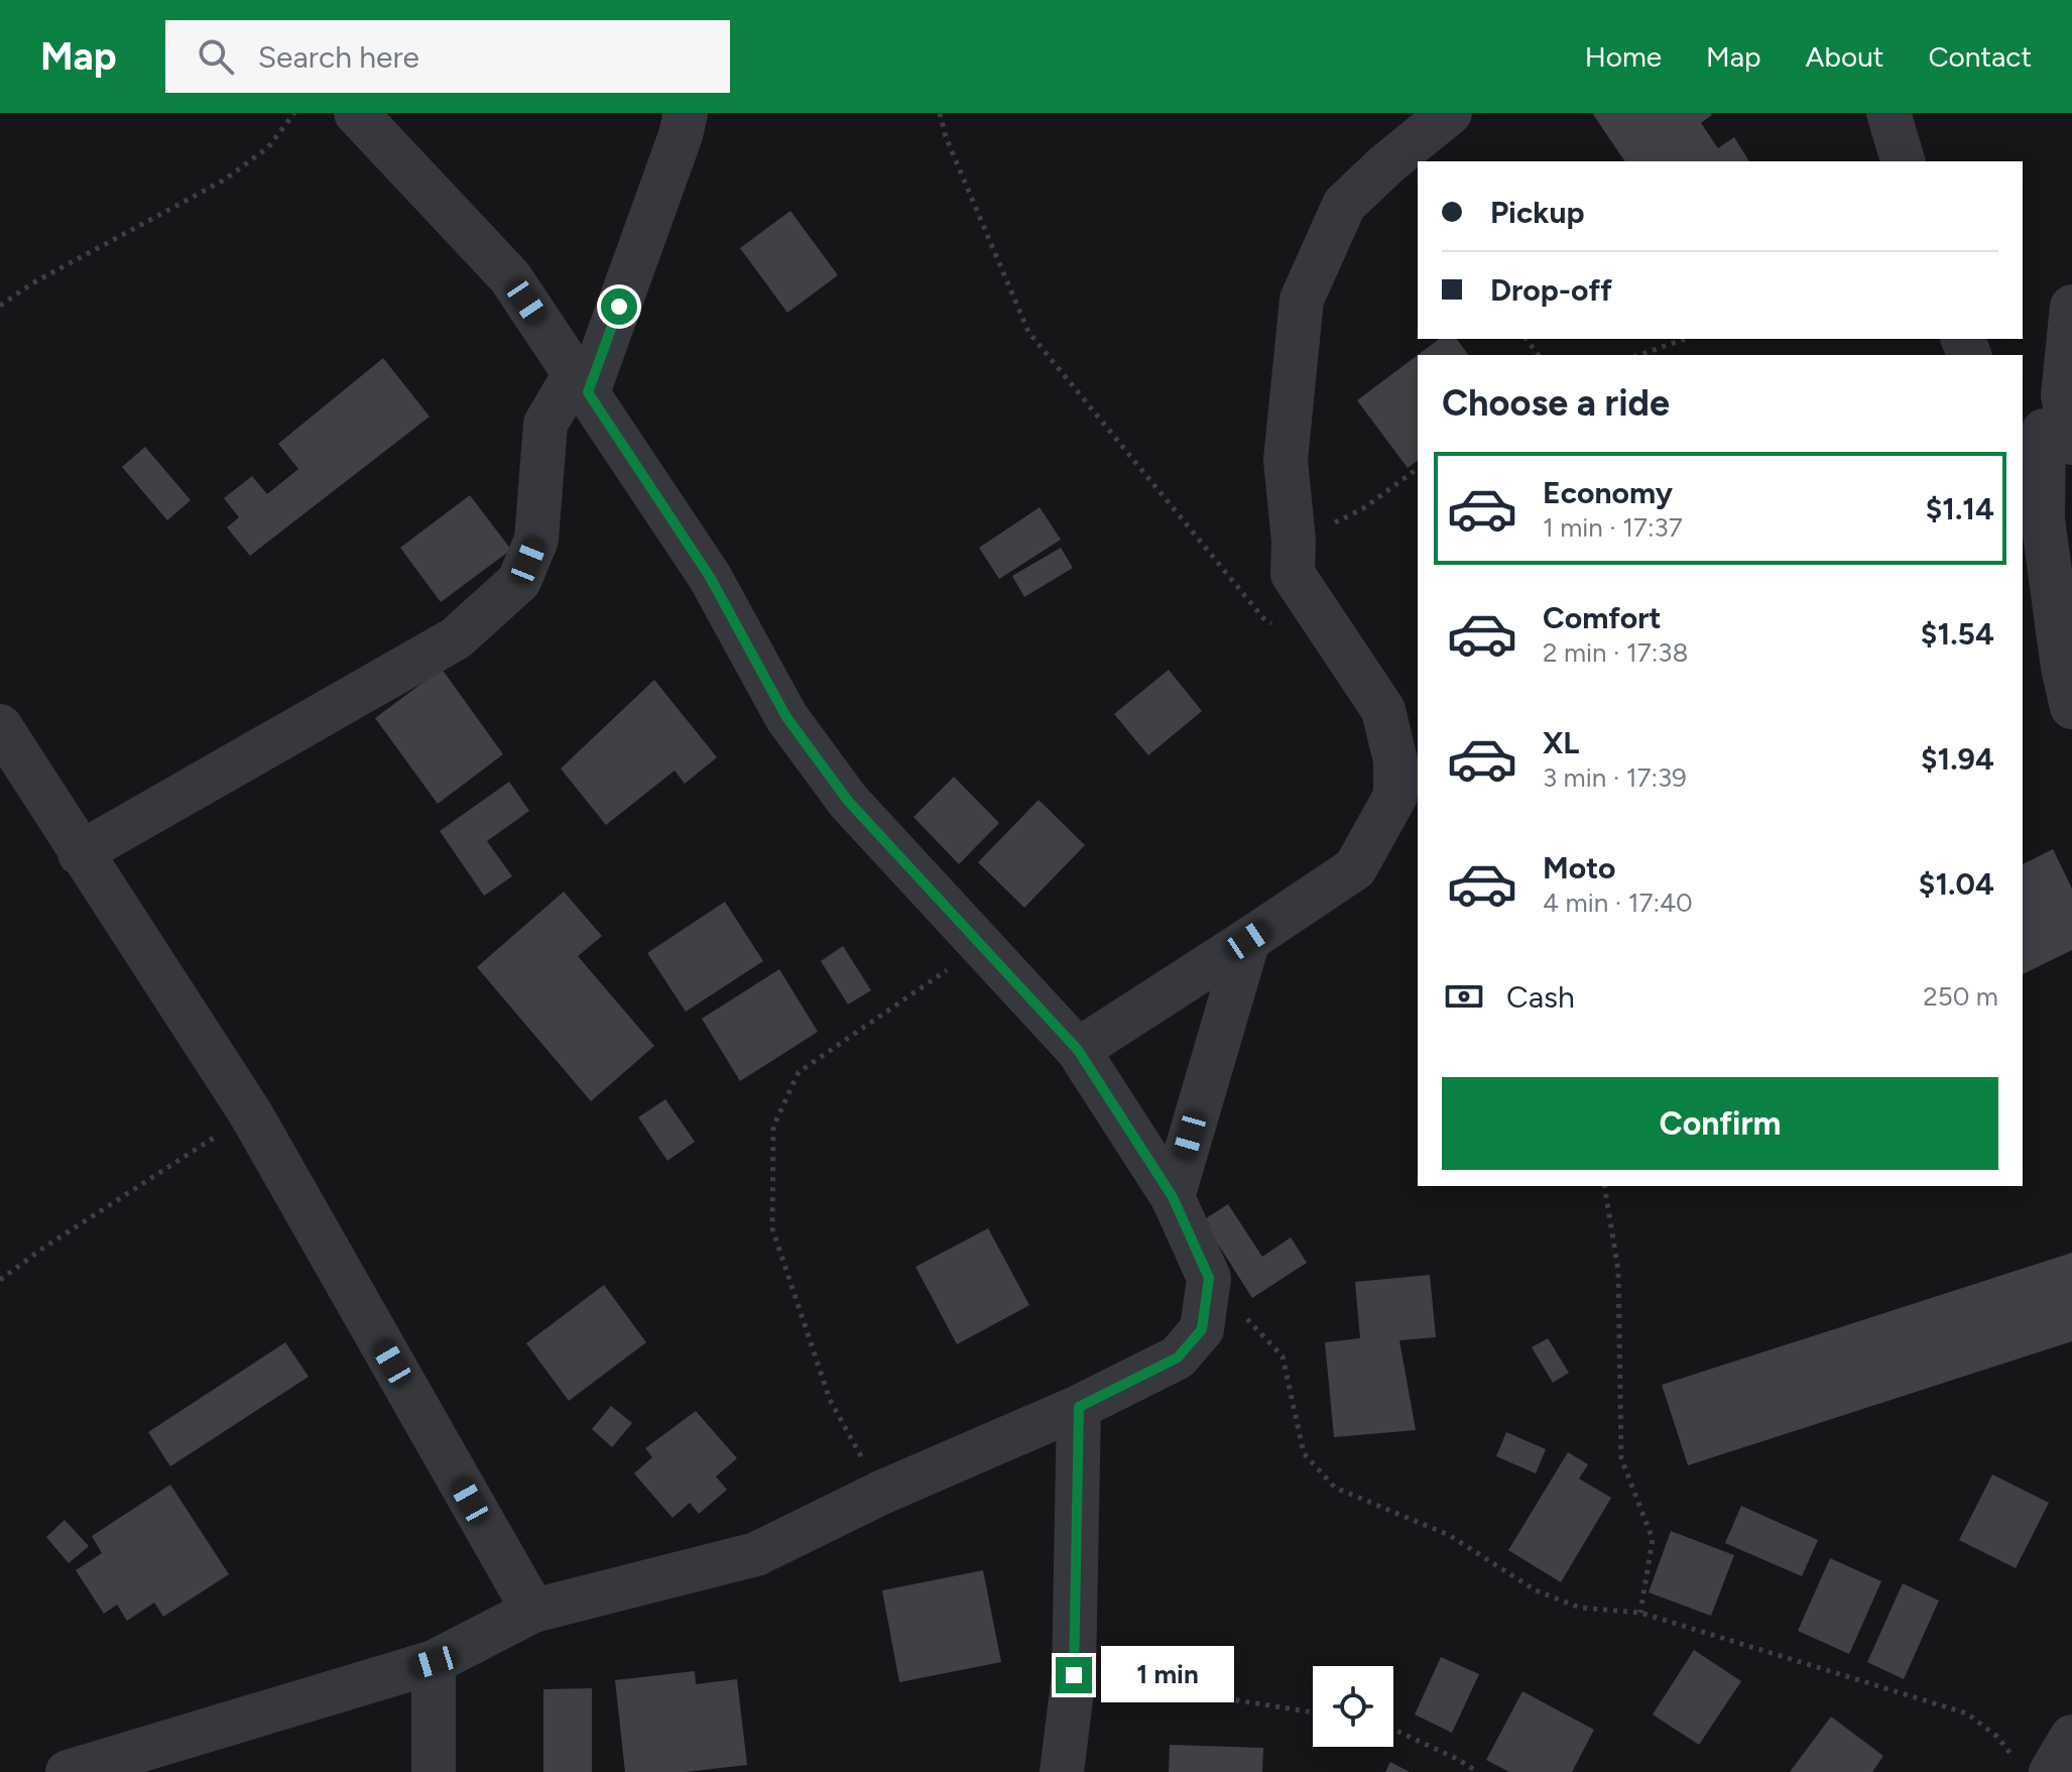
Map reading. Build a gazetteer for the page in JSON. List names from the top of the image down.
{
  "page": {
    "header": "Map",
    "search": "Search here",
    "nav": [
      "Home",
      "Map",
      "About",
      "Contact"
    ],
    "banner": ["Pickup", "Drop-off"],
    "heading": "Choose a ride",
    "list": [
      {
        "name": "Economy",
        "note": "1 min · 17:37",
        "value": "$1.14"
      },
      {
        "name": "Comfort",
        "note": "2 min · 17:38",
        "value": "$1.54"
      },
      {
        "name": "XL",
        "note": "3 min · 17:39",
        "value": "$1.94"
      },
      {
        "name": "Moto",
        "note": "4 min · 17:40",
        "value": "$1.04"
      }
    ],
    "pay": ["Cash", "250 m"],
    "buttons": "Confirm",
    "bubble": "1 min"
  }
}
